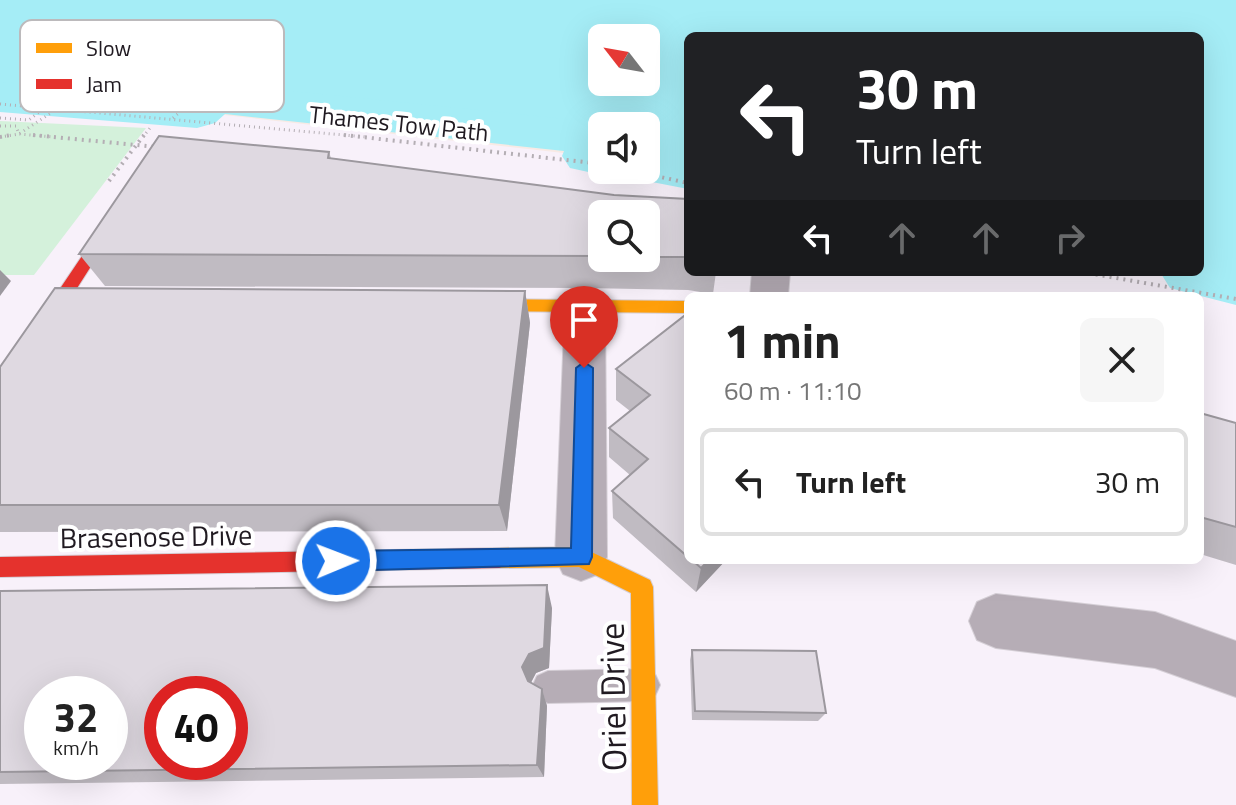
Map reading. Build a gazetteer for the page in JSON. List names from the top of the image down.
{
  "streets": {
    "street": ["Brasenose Drive", "Oriel Drive"],
    "path": ["Thames Tow Path"]
  },
  "crossings": [
    ["Brasenose Drive", "Oriel Drive"]
  ],
  "legend": ["Slow", "Jam"],
  "north": "top left",
  "page": {
    "turn": ["30 m", "Turn left"],
    "heading": ["1 min", "60 m · 11:10"],
    "list": [
      {
        "name": "Turn left",
        "value": "30 m"
      }
    ],
    "speed": "32 km/h",
    "limit": "40"
  }
}
